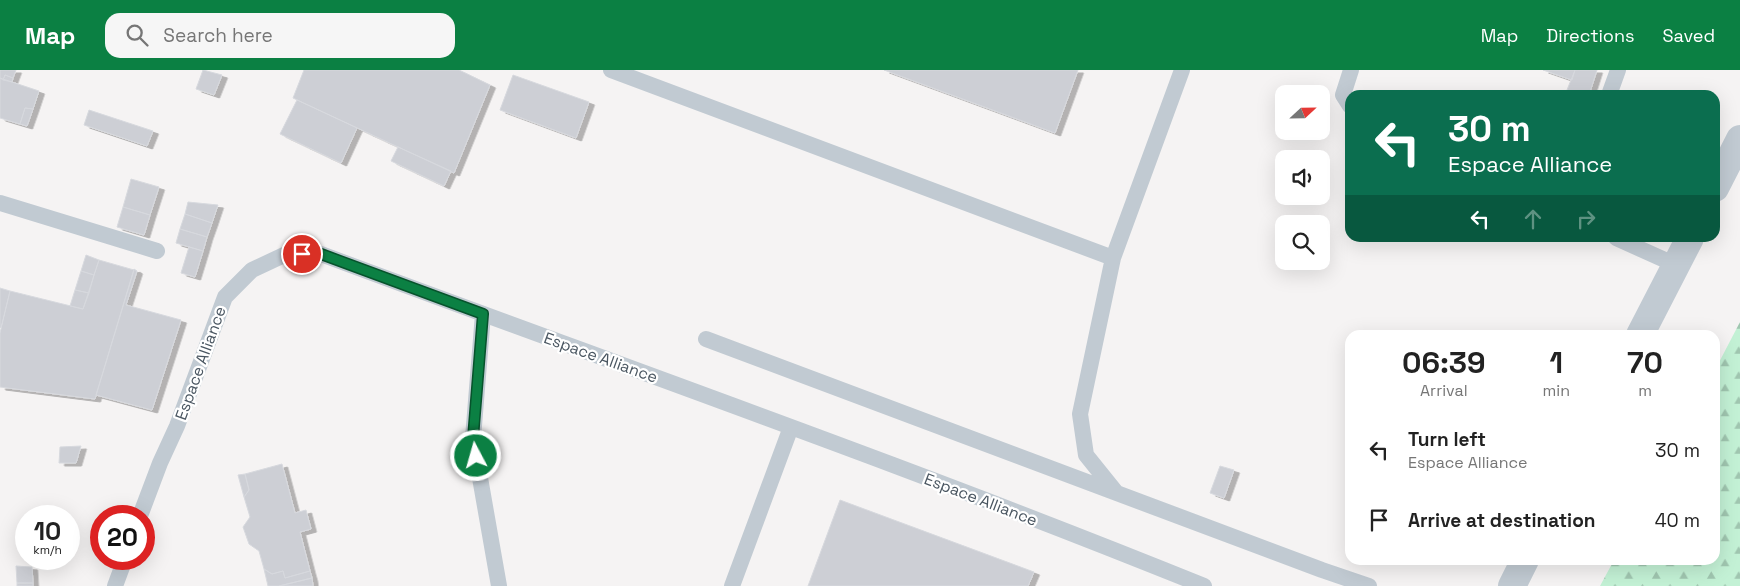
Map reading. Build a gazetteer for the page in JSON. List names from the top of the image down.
{
  "streets": {
    "lane": ["Espace Alliance"]
  },
  "north": "right",
  "page": {
    "header": "Map",
    "search": "Search here",
    "nav": ["Map", "Directions", "Saved"],
    "turn": ["30 m", "Espace Alliance"],
    "eta": [
      "06:39",
      "Arrival",
      "1",
      "min",
      "70",
      "m"
    ],
    "list": [
      {
        "name": "Turn left",
        "note": "Espace Alliance",
        "value": "30 m"
      },
      {
        "name": "Arrive at destination",
        "value": "40 m"
      }
    ],
    "speed": "10 km/h",
    "limit": "20"
  }
}
